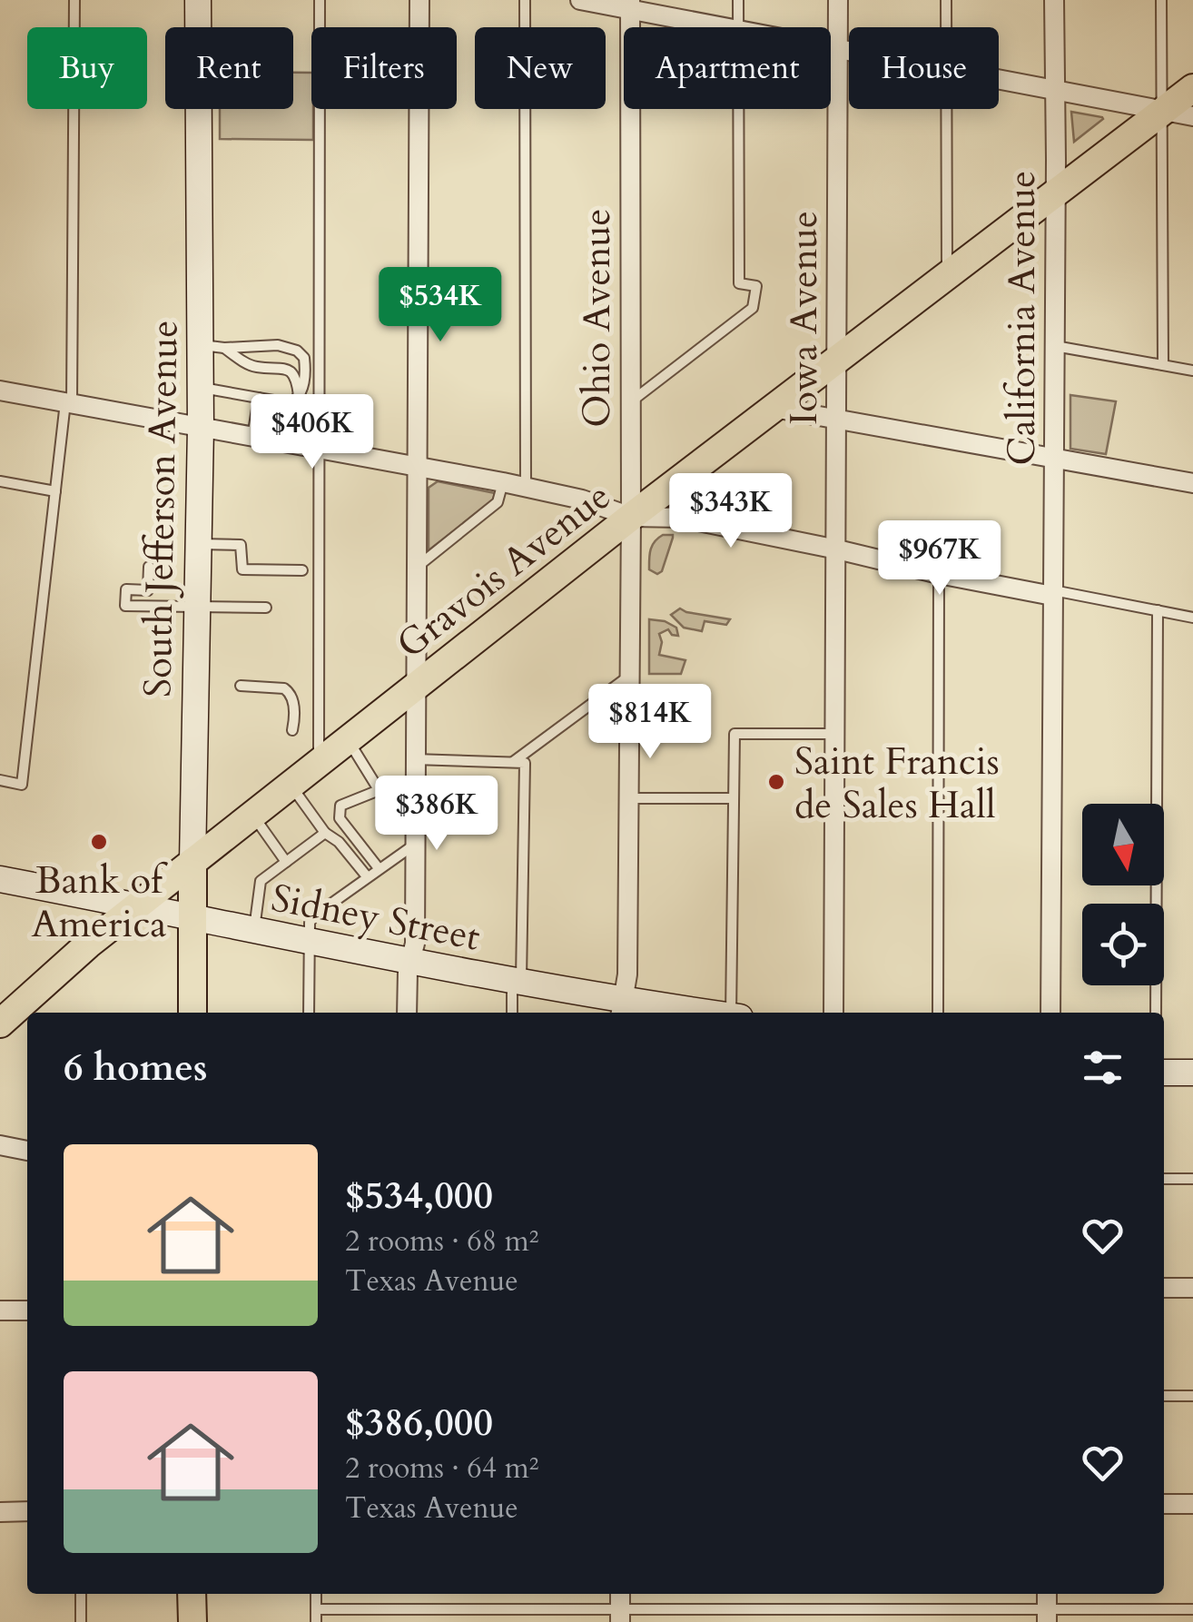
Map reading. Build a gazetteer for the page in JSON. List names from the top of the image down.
{
  "streets": {
    "main road": ["South Jefferson Avenue", "Gravois Avenue", "Sidney Street"],
    "street": ["Ohio Avenue", "Iowa Avenue", "California Avenue"]
  },
  "crossings": [
    ["Ohio Avenue", "Gravois Avenue"],
    ["Ohio Avenue", "Sidney Street"],
    ["Iowa Avenue", "Gravois Avenue"],
    ["California Avenue", "Gravois Avenue"],
    ["South Jefferson Avenue", "Gravois Avenue"],
    ["South Jefferson Avenue", "Sidney Street"],
    ["Gravois Avenue", "Sidney Street"]
  ],
  "places": ["Saint Francis de Sales Hall", "Bank of America"],
  "north": "bottom",
  "page": {
    "chip": [
      "Buy",
      "Rent",
      "Filters",
      "New",
      "Apartment",
      "House"
    ],
    "price": [
      "$534K",
      "$406K",
      "$343K",
      "$967K",
      "$814K",
      "$386K"
    ],
    "heading": "6 homes",
    "list": [
      {
        "name": "$534,000",
        "note": "2 rooms · 68 m² · Texas Avenue"
      },
      {
        "name": "$386,000",
        "note": "2 rooms · 64 m² · Texas Avenue"
      }
    ]
  }
}
